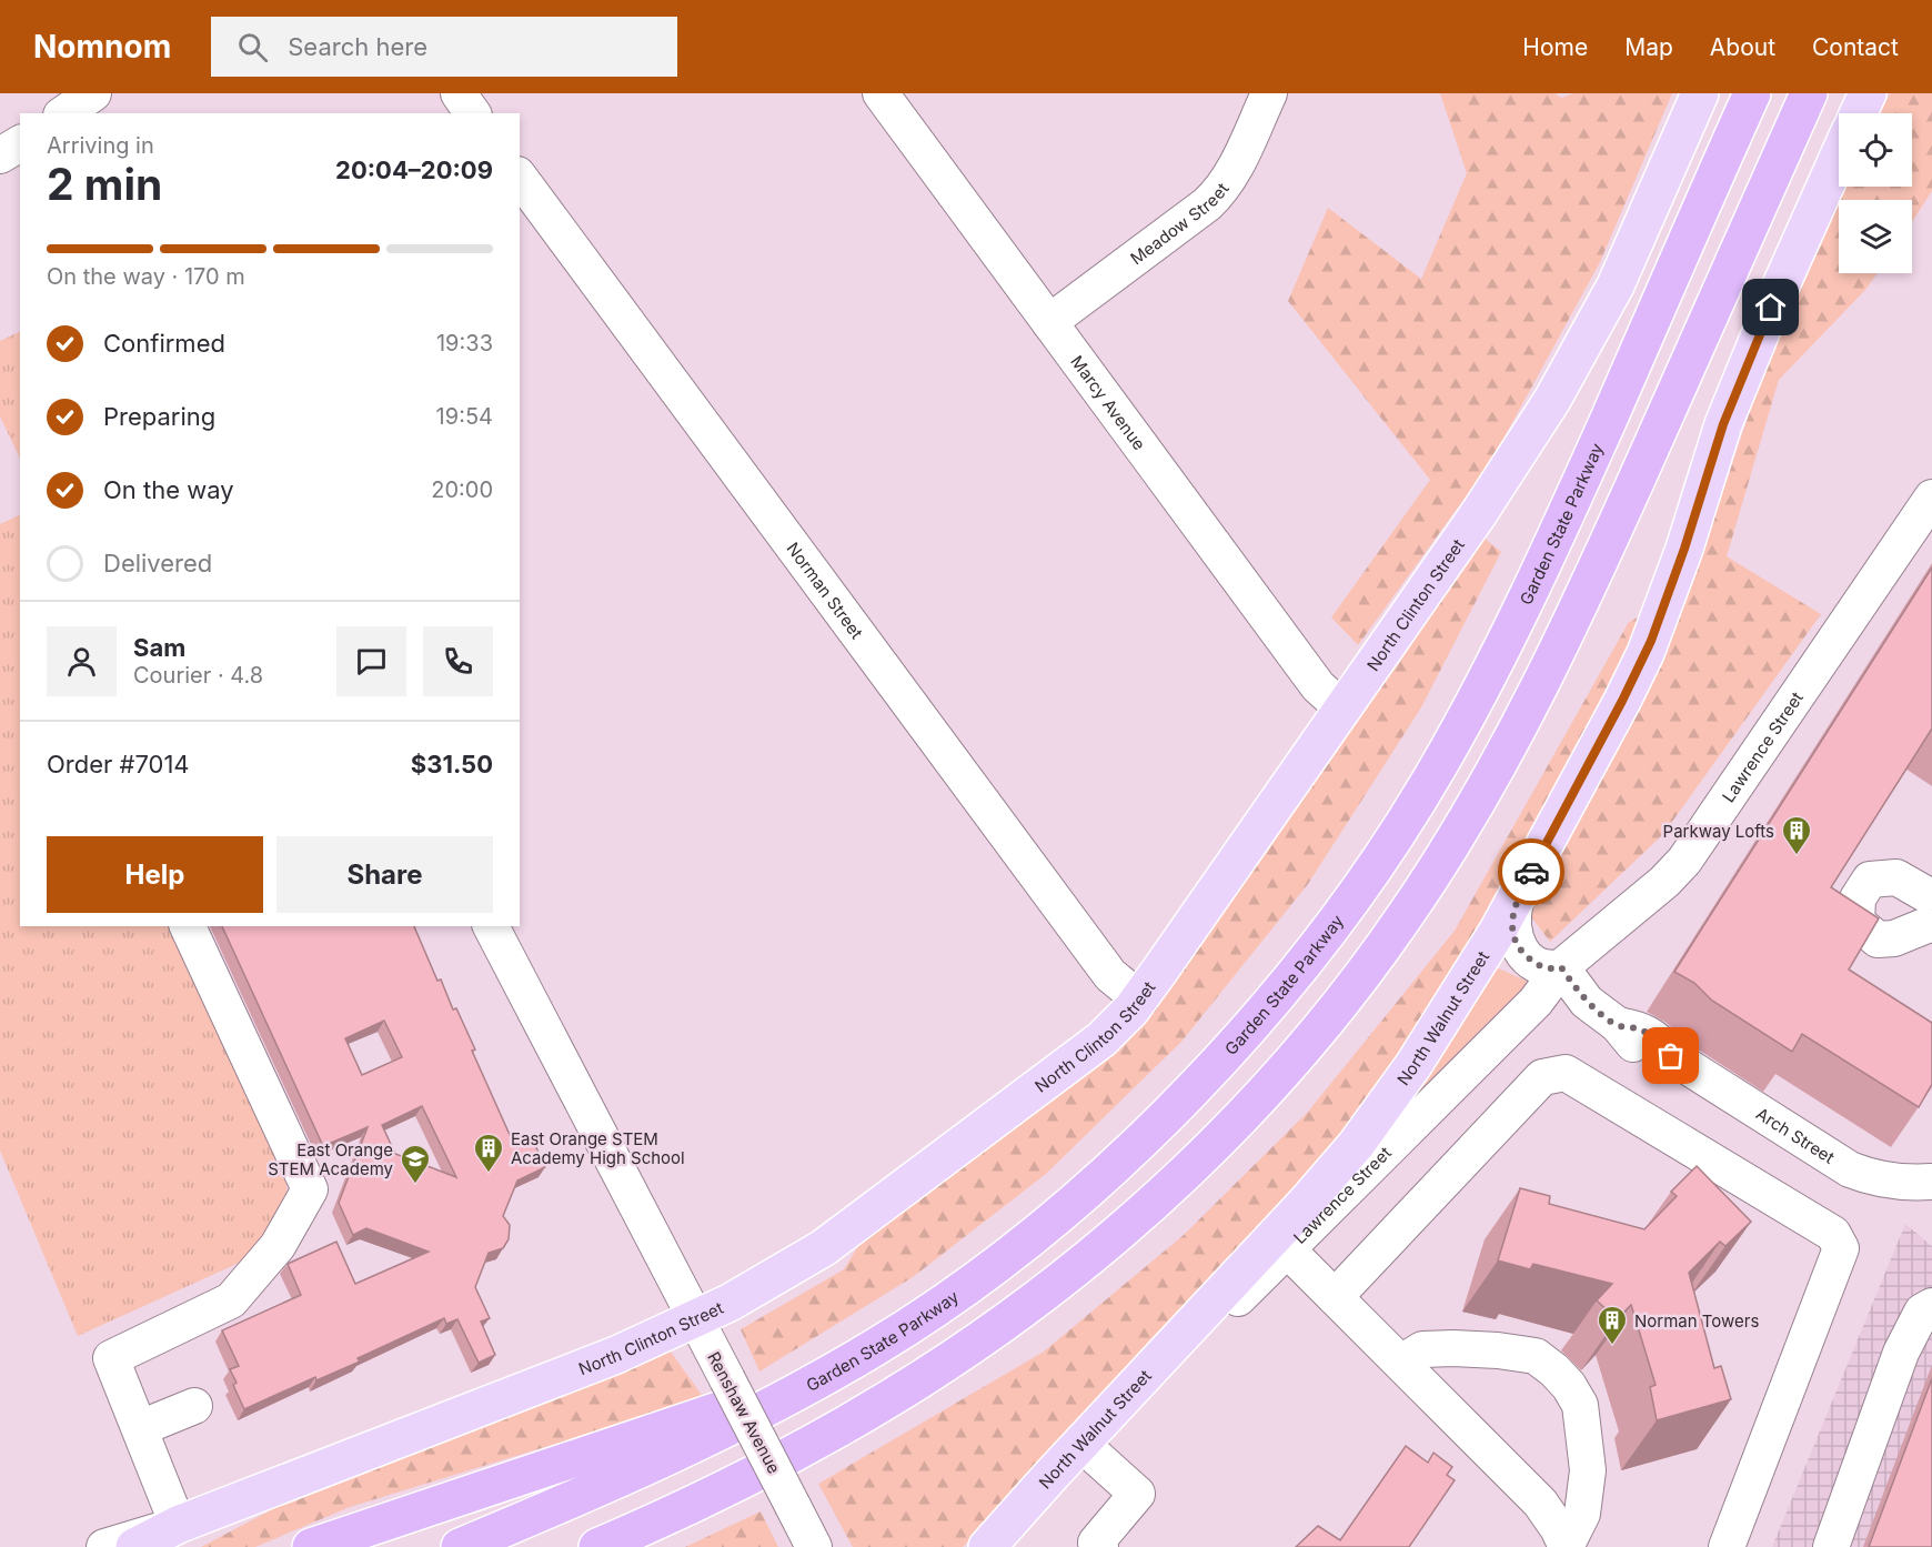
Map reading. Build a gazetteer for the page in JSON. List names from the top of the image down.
{
  "streets": {
    "highway": ["Garden State Parkway"],
    "main road": ["North Clinton Street", "North Walnut Street"],
    "street": [
      "Meadow Street",
      "Marcy Avenue",
      "Norman Street",
      "Lawrence Street",
      "Arch Street",
      "Renshaw Avenue"
    ]
  },
  "crossings": [
    ["Meadow Street", "Marcy Avenue"],
    ["Marcy Avenue", "North Clinton Street"],
    ["Norman Street", "North Clinton Street"],
    ["North Clinton Street", "Renshaw Avenue"],
    ["Lawrence Street", "North Walnut Street"],
    ["Lawrence Street", "Arch Street"]
  ],
  "places": {
    "building": ["Parkway Lofts", "East Orange STEM Academy High School", "Norman Towers"],
    "school or university": ["East Orange STEM Academy"]
  },
  "page": {
    "header": "Nomnom",
    "search": "Search here",
    "nav": [
      "Home",
      "Map",
      "About",
      "Contact"
    ],
    "heading": ["2 min", "Arriving in", "20:04–20:09"],
    "panel": [
      "Sam",
      "Courier · 4.8",
      "Order #7014",
      "$31.50"
    ],
    "bar": "On the way · 170 m",
    "list": [
      ["Confirmed", "19:33"],
      ["Preparing", "19:54"],
      ["On the way", "20:00"],
      "Delivered"
    ],
    "buttons": ["Help", "Share"]
  }
}
